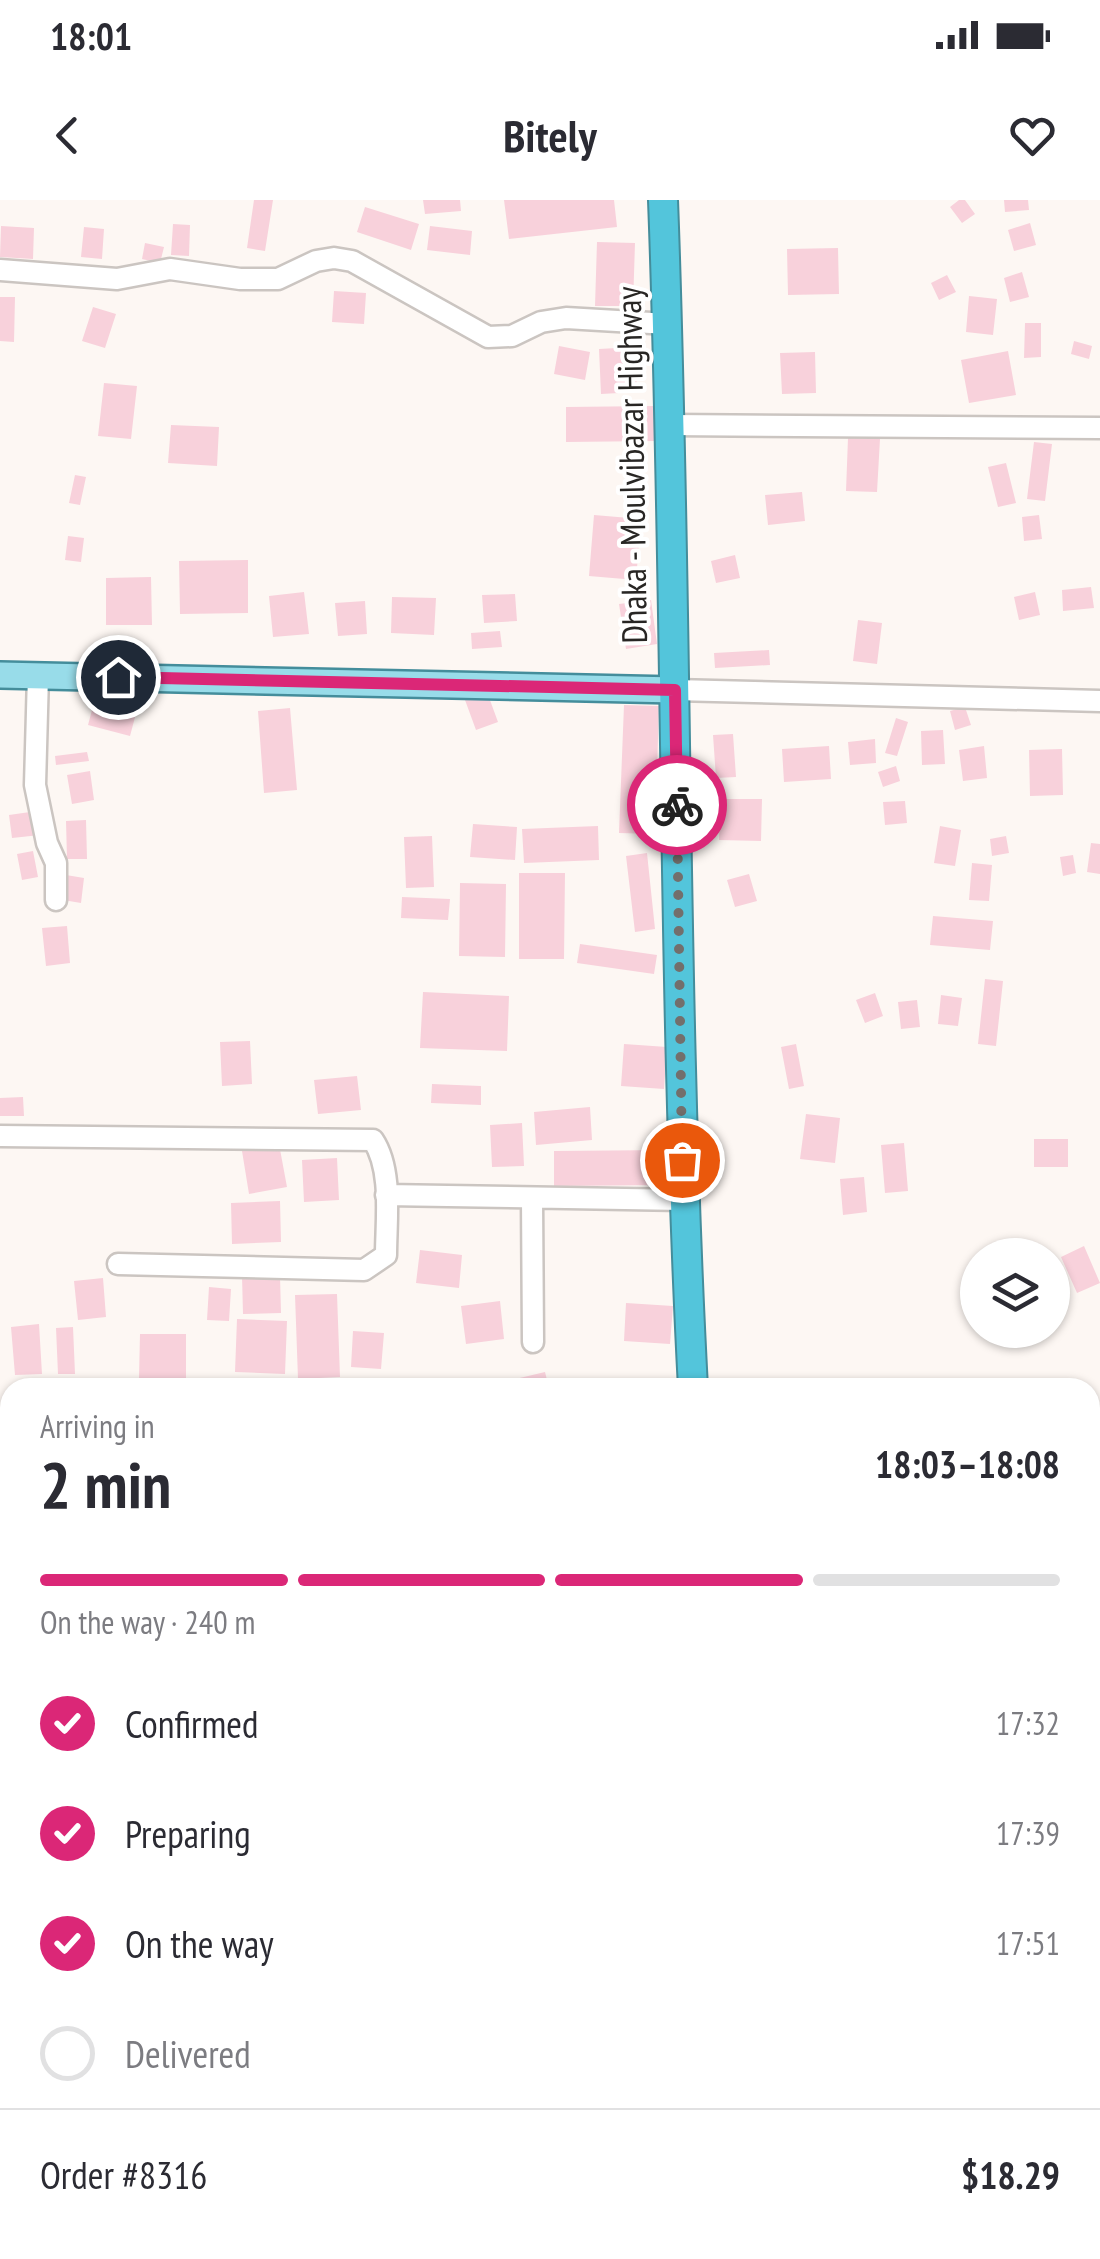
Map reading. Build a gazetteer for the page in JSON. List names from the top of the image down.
{
  "streets": {
    "highway": ["Dhaka - Moulvibazar Highway"]
  },
  "page": {
    "status": "18:01",
    "header": "Bitely",
    "heading": ["2 min", "Arriving in", "18:03–18:08"],
    "panel": ["Order #8316", "$18.29"],
    "bar": "On the way · 240 m",
    "list": [
      ["Confirmed", "17:32"],
      ["Preparing", "17:39"],
      ["On the way", "17:51"],
      "Delivered"
    ]
  }
}
